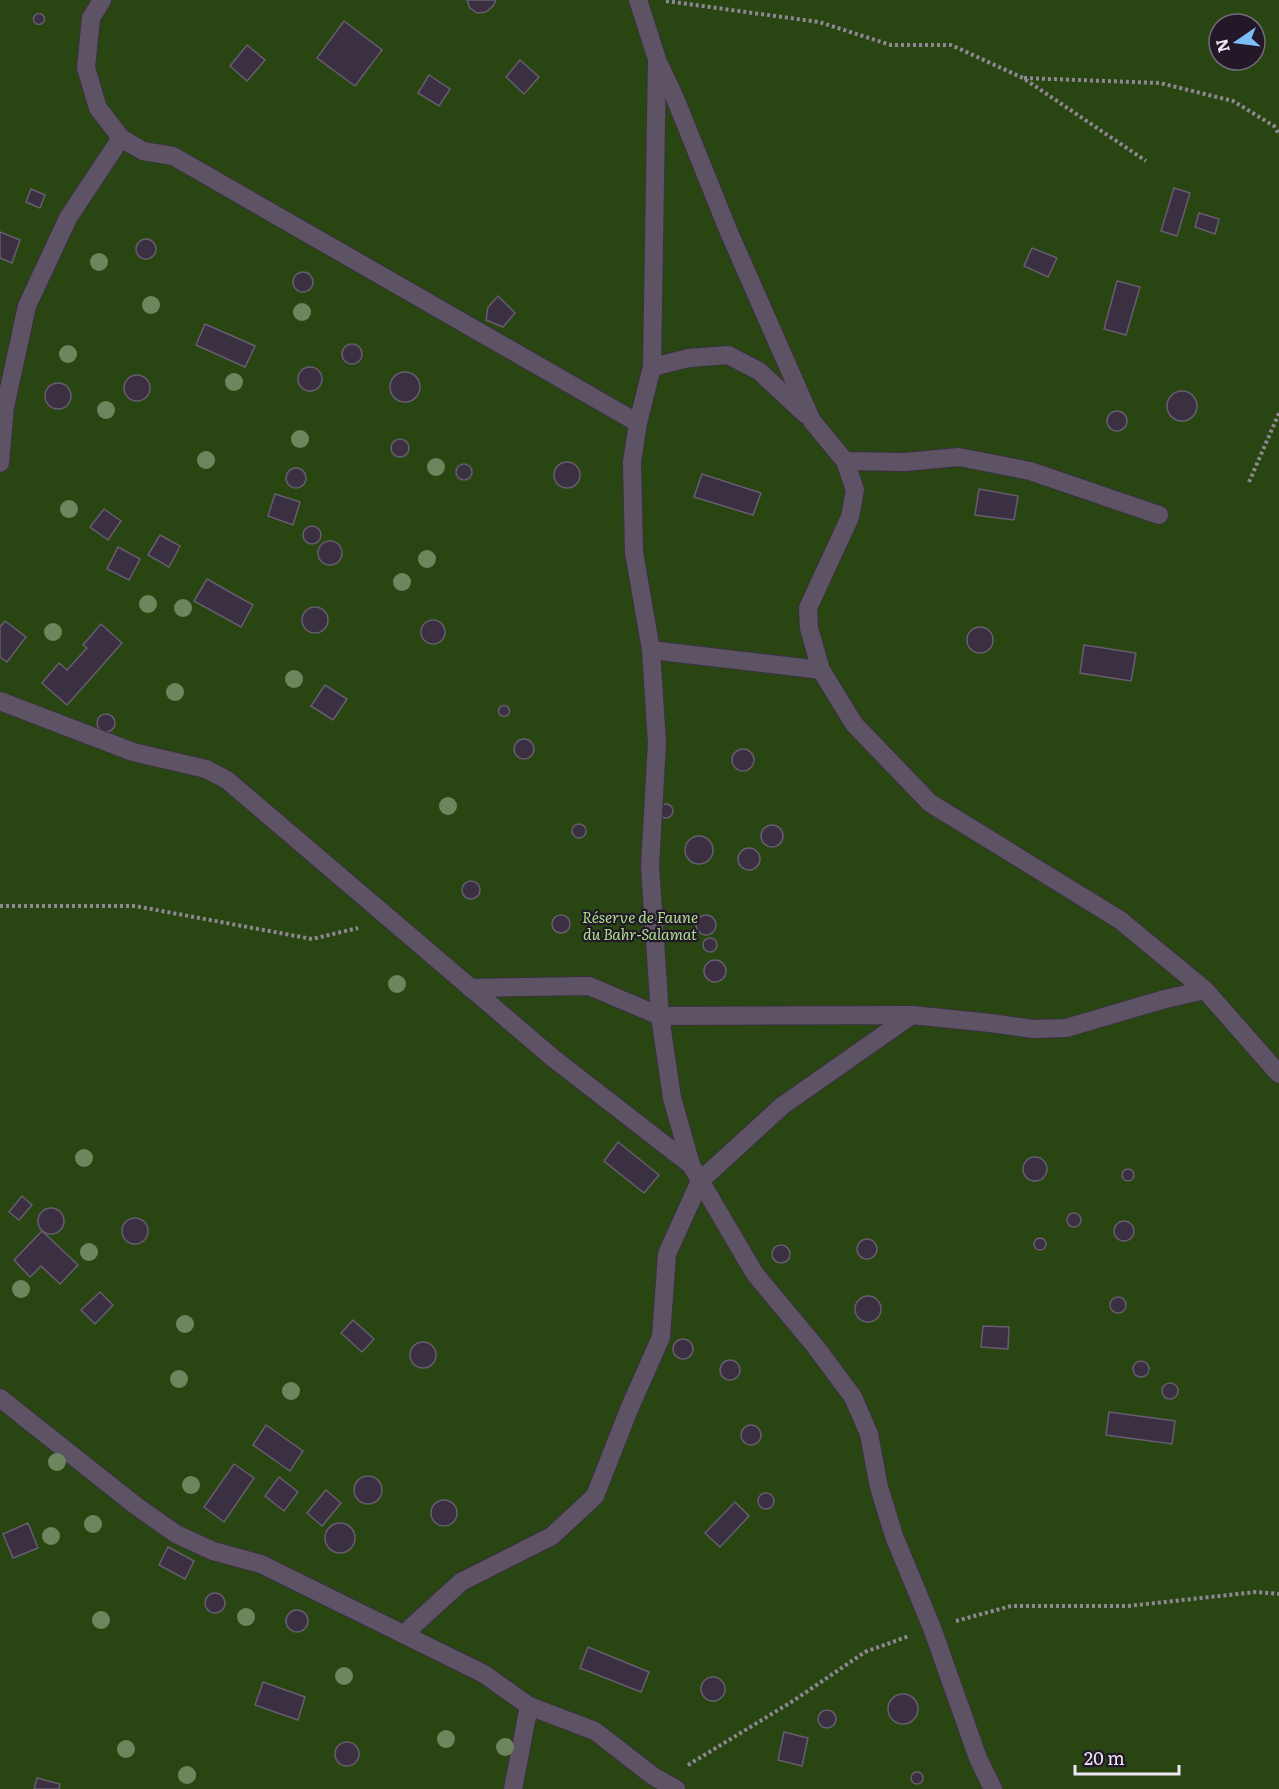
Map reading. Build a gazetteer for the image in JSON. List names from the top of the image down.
{
  "parks": ["Réserve de Faune du Bahr-Salamat"],
  "scale_bar": "20 m",
  "north": "left"
}
